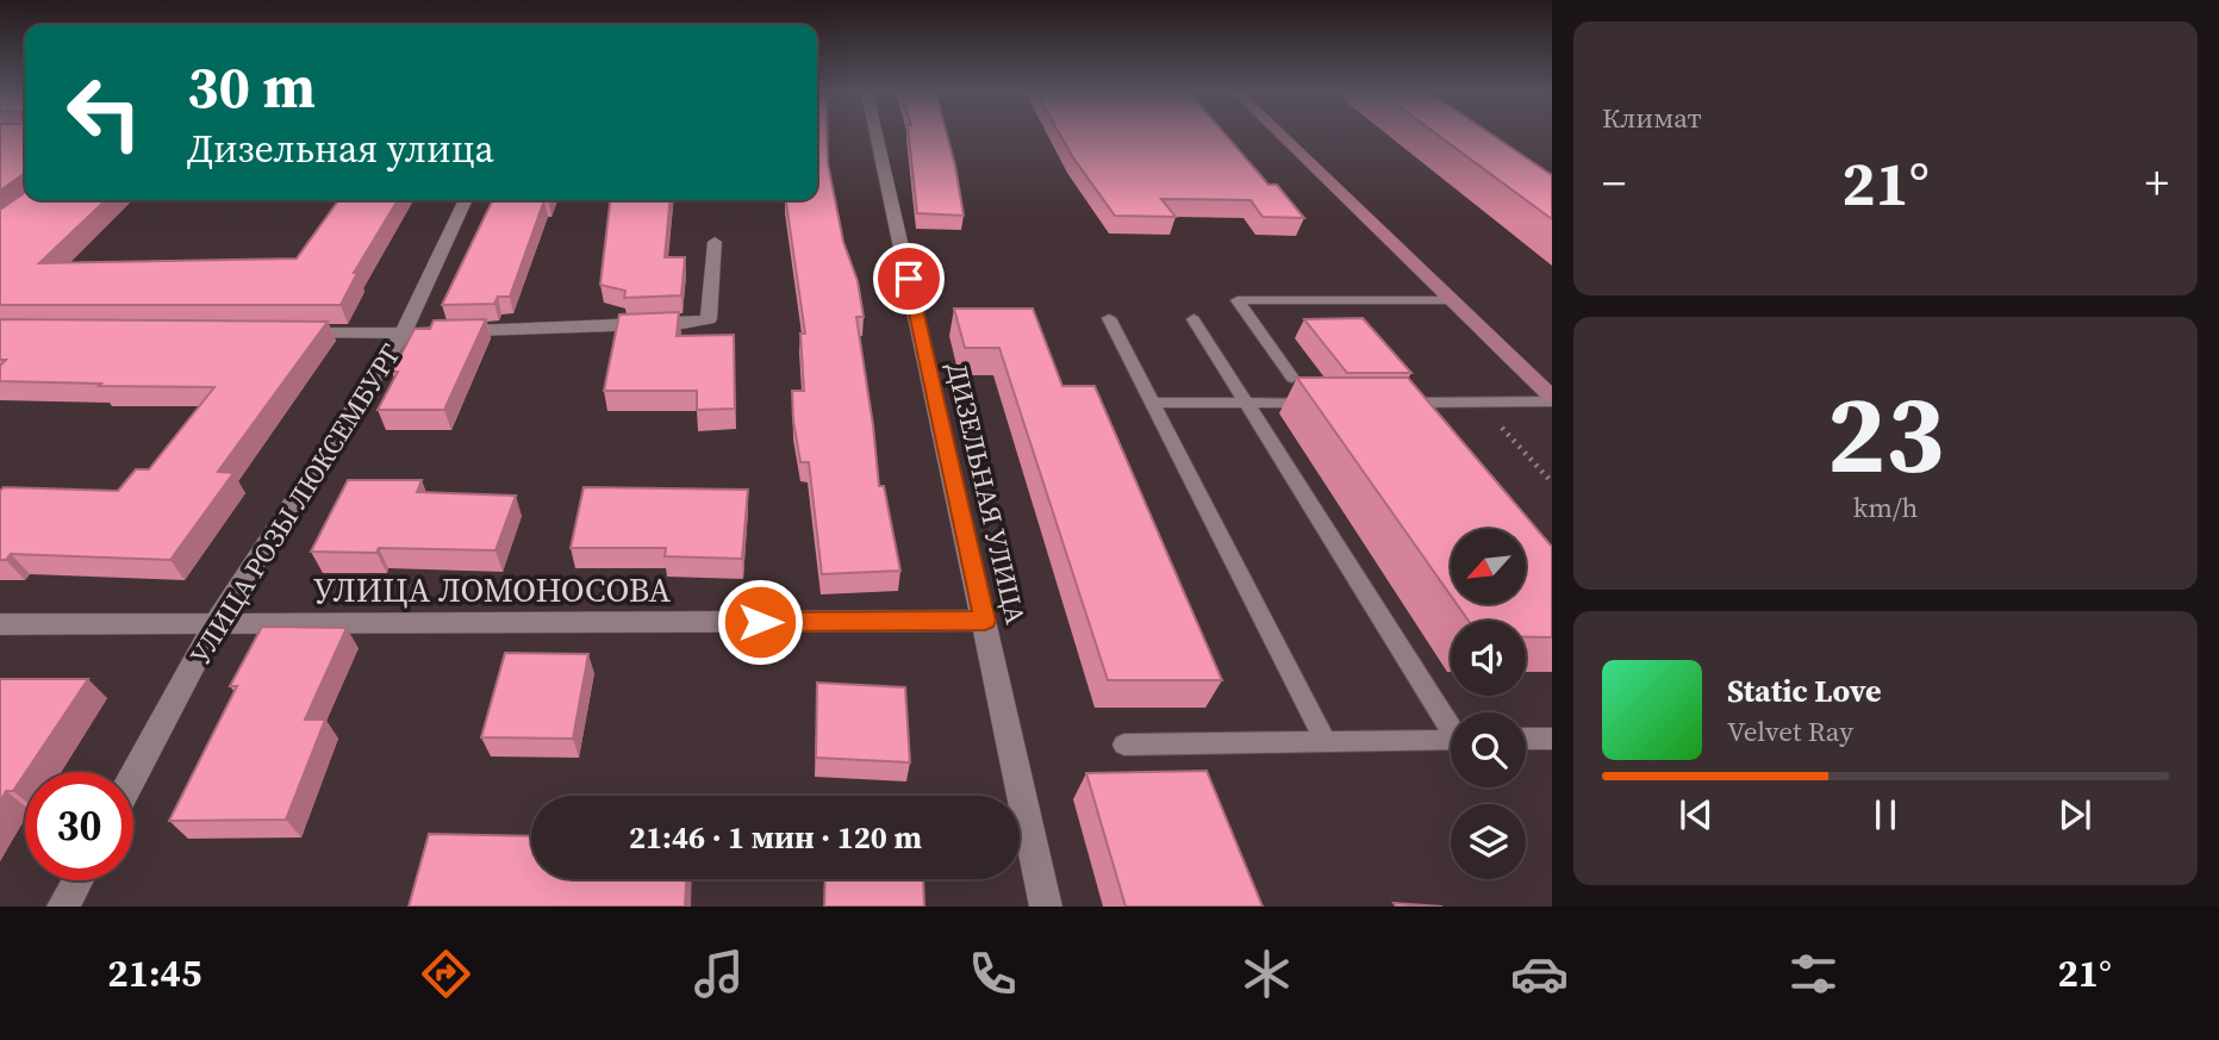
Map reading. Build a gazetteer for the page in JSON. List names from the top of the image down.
{
  "streets": {
    "street": ["ДИЗЕЛЬНАЯ УЛИЦА", "УЛИЦА РОЗЫ ЛЮКСЕМБУРГ", "УЛИЦА ЛОМОНОСОВА"]
  },
  "crossings": [
    ["ДИЗЕЛЬНАЯ УЛИЦА", "УЛИЦА ЛОМОНОСОВА"],
    ["УЛИЦА РОЗЫ ЛЮКСЕМБУРГ", "УЛИЦА ЛОМОНОСОВА"]
  ],
  "north": "bottom left",
  "page": {
    "tile": [
      "Климат",
      ["23", "km/h"]
    ],
    "turn": ["30 m", "Дизельная улица"],
    "heat": ["−", "21°", "+"],
    "song": ["Static Love", "Velvet Ray"],
    "limit": "30",
    "trip": "21:46 · 1 мин · 120 m",
    "tabs": ["21:45", "21°"]
  }
}
